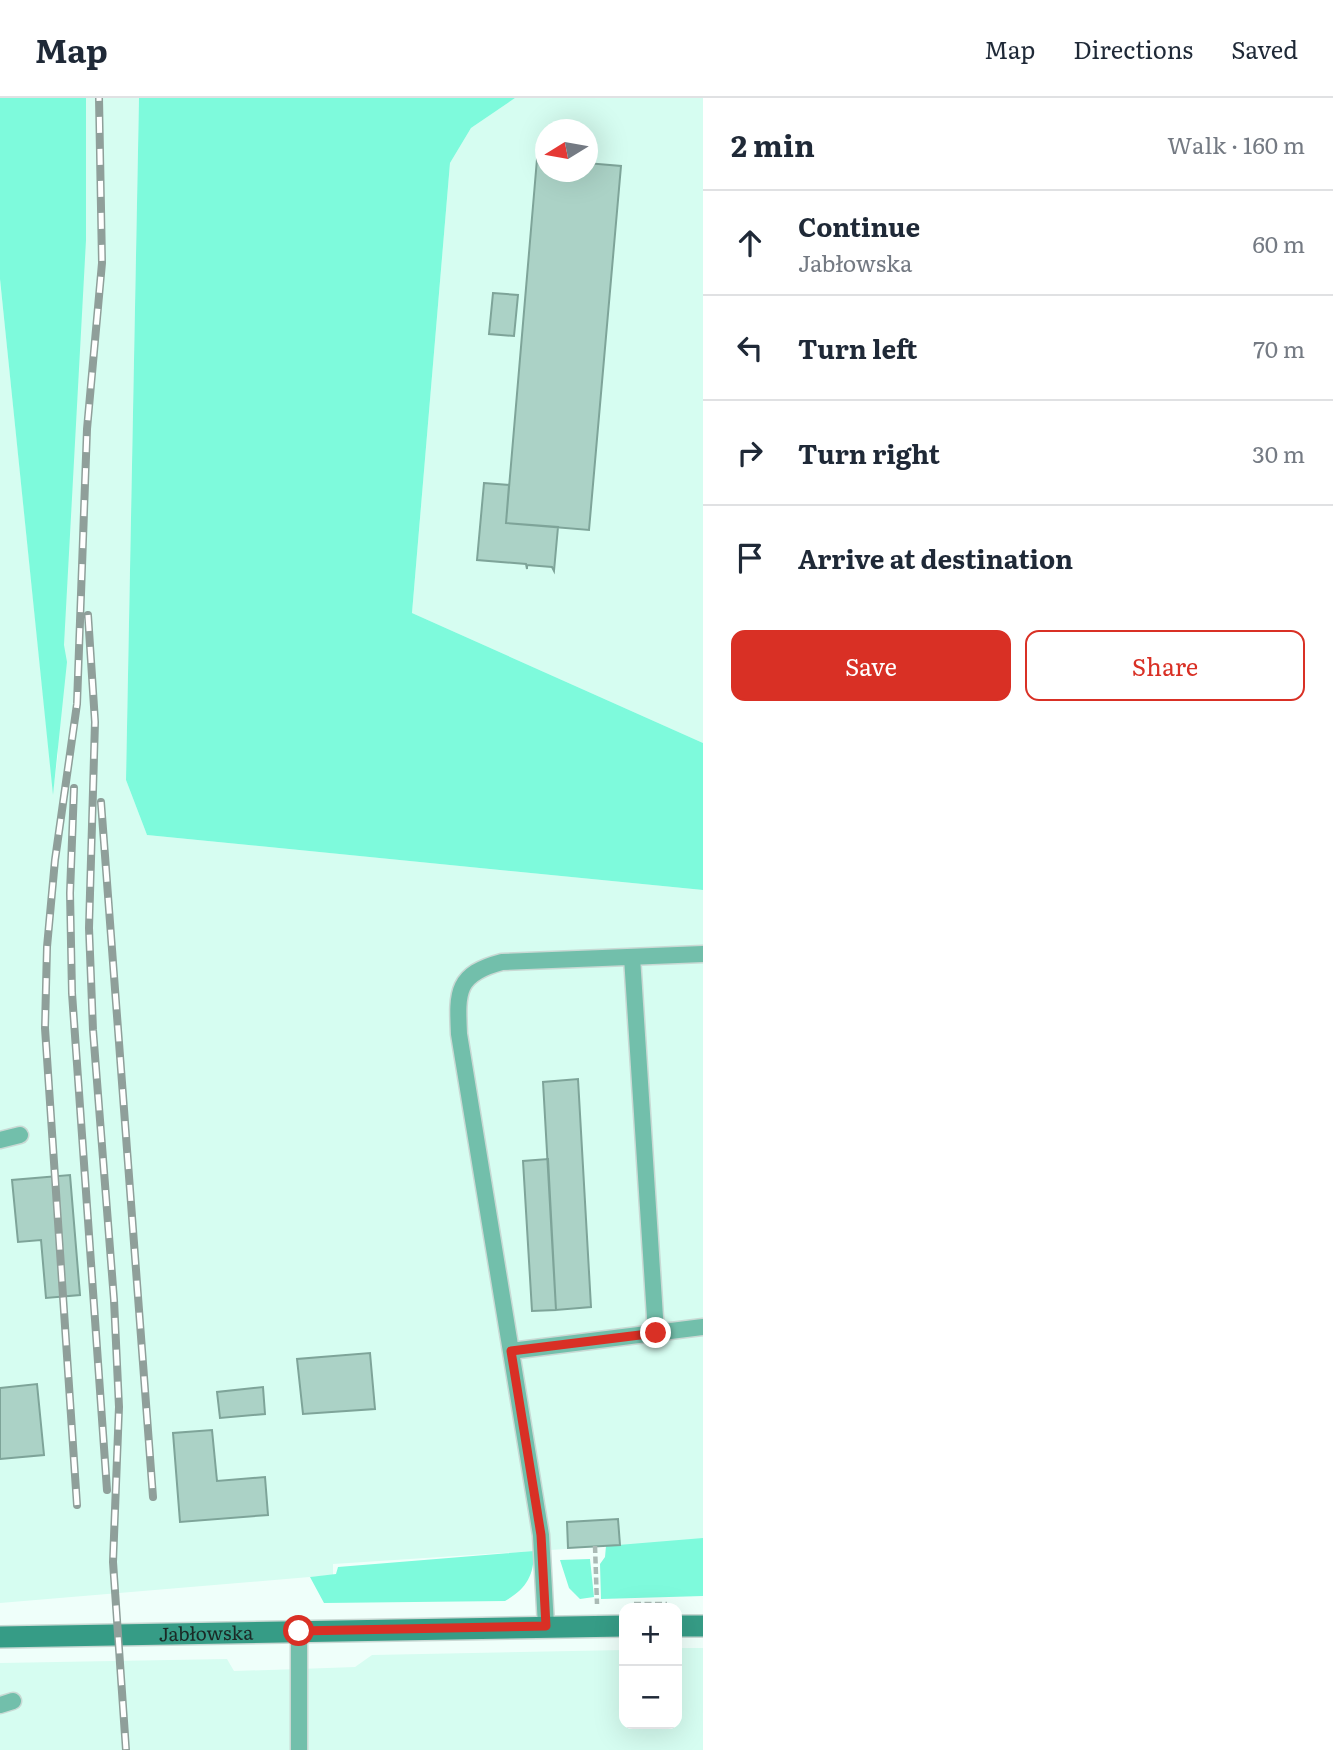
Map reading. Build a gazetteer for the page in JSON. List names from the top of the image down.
{
  "streets": {
    "main road": ["Jabłowska"]
  },
  "north": "left",
  "page": {
    "header": "Map",
    "nav": ["Map", "Directions", "Saved"],
    "heading": ["2 min", "Walk · 160 m"],
    "list": [
      ["Continue", "Jabłowska", "60 m"],
      ["Turn left", "70 m"],
      ["Turn right", "30 m"],
      "Arrive at destination"
    ],
    "buttons": ["Save", "Share"],
    "map_buttons": ["+", "−"]
  }
}
